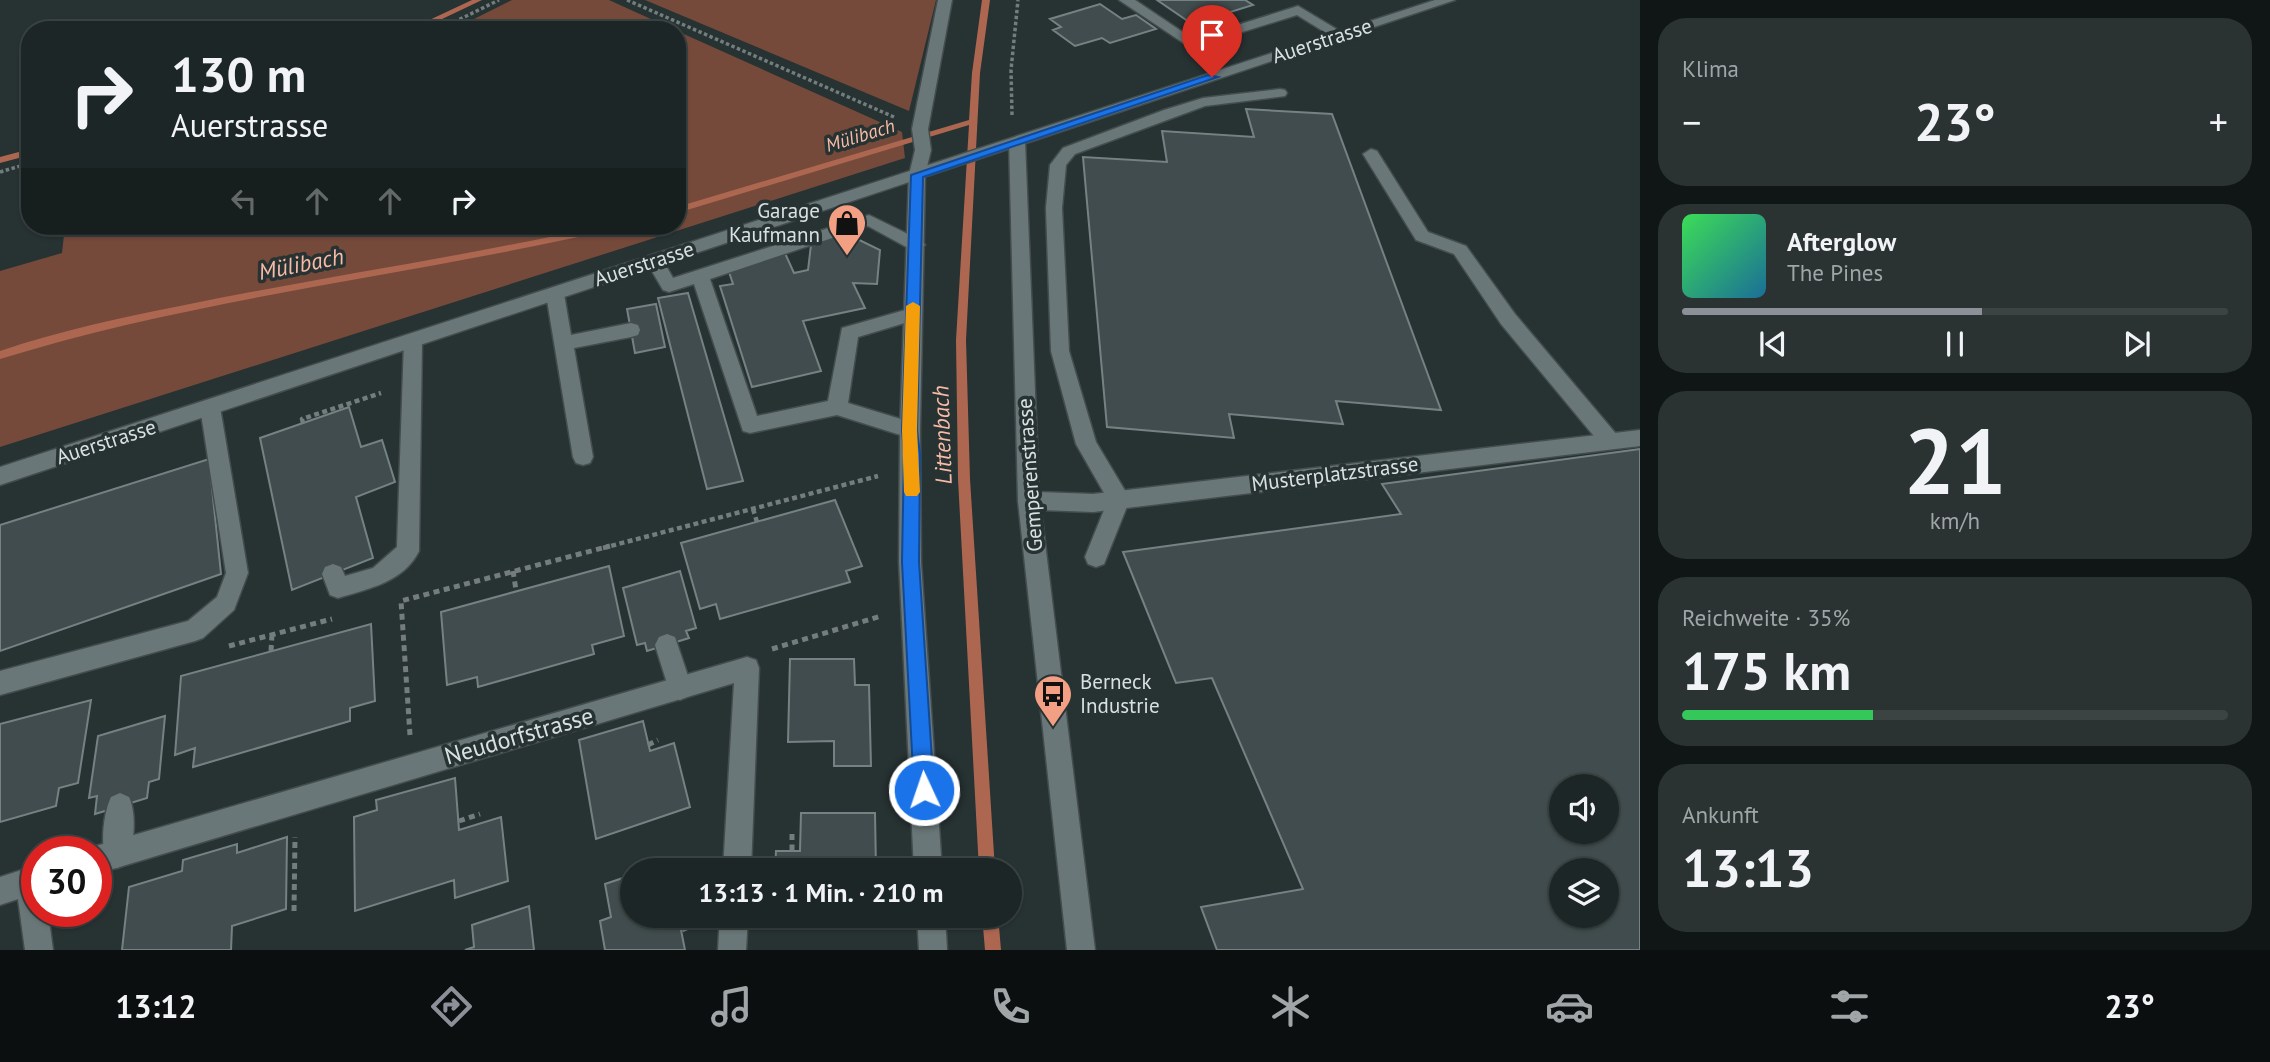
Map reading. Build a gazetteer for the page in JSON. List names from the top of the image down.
{
  "streets": {
    "street": [
      "Auerstrasse",
      "Musterplatzstrasse",
      "Gemperenstrasse",
      "Neudorfstrasse"
    ]
  },
  "crossings": [
    ["Auerstrasse", "Gemperenstrasse"],
    ["Musterplatzstrasse", "Gemperenstrasse"]
  ],
  "water": ["Mülibach", "Littenbach"],
  "places": {
    "shop": ["Garage Kaufmann"],
    "bus stop": ["Berneck Industrie"]
  },
  "page": {
    "tile": [
      "Klima",
      ["21", "km/h"],
      ["Reichweite · 35%", "175 km"],
      ["Ankunft", "13:13"]
    ],
    "turn": ["130 m", "Auerstrasse"],
    "heat": ["−", "23°", "+"],
    "song": ["Afterglow", "The Pines"],
    "limit": "30",
    "trip": "13:13 · 1 Min. · 210 m",
    "tabs": ["13:12", "23°"]
  }
}
